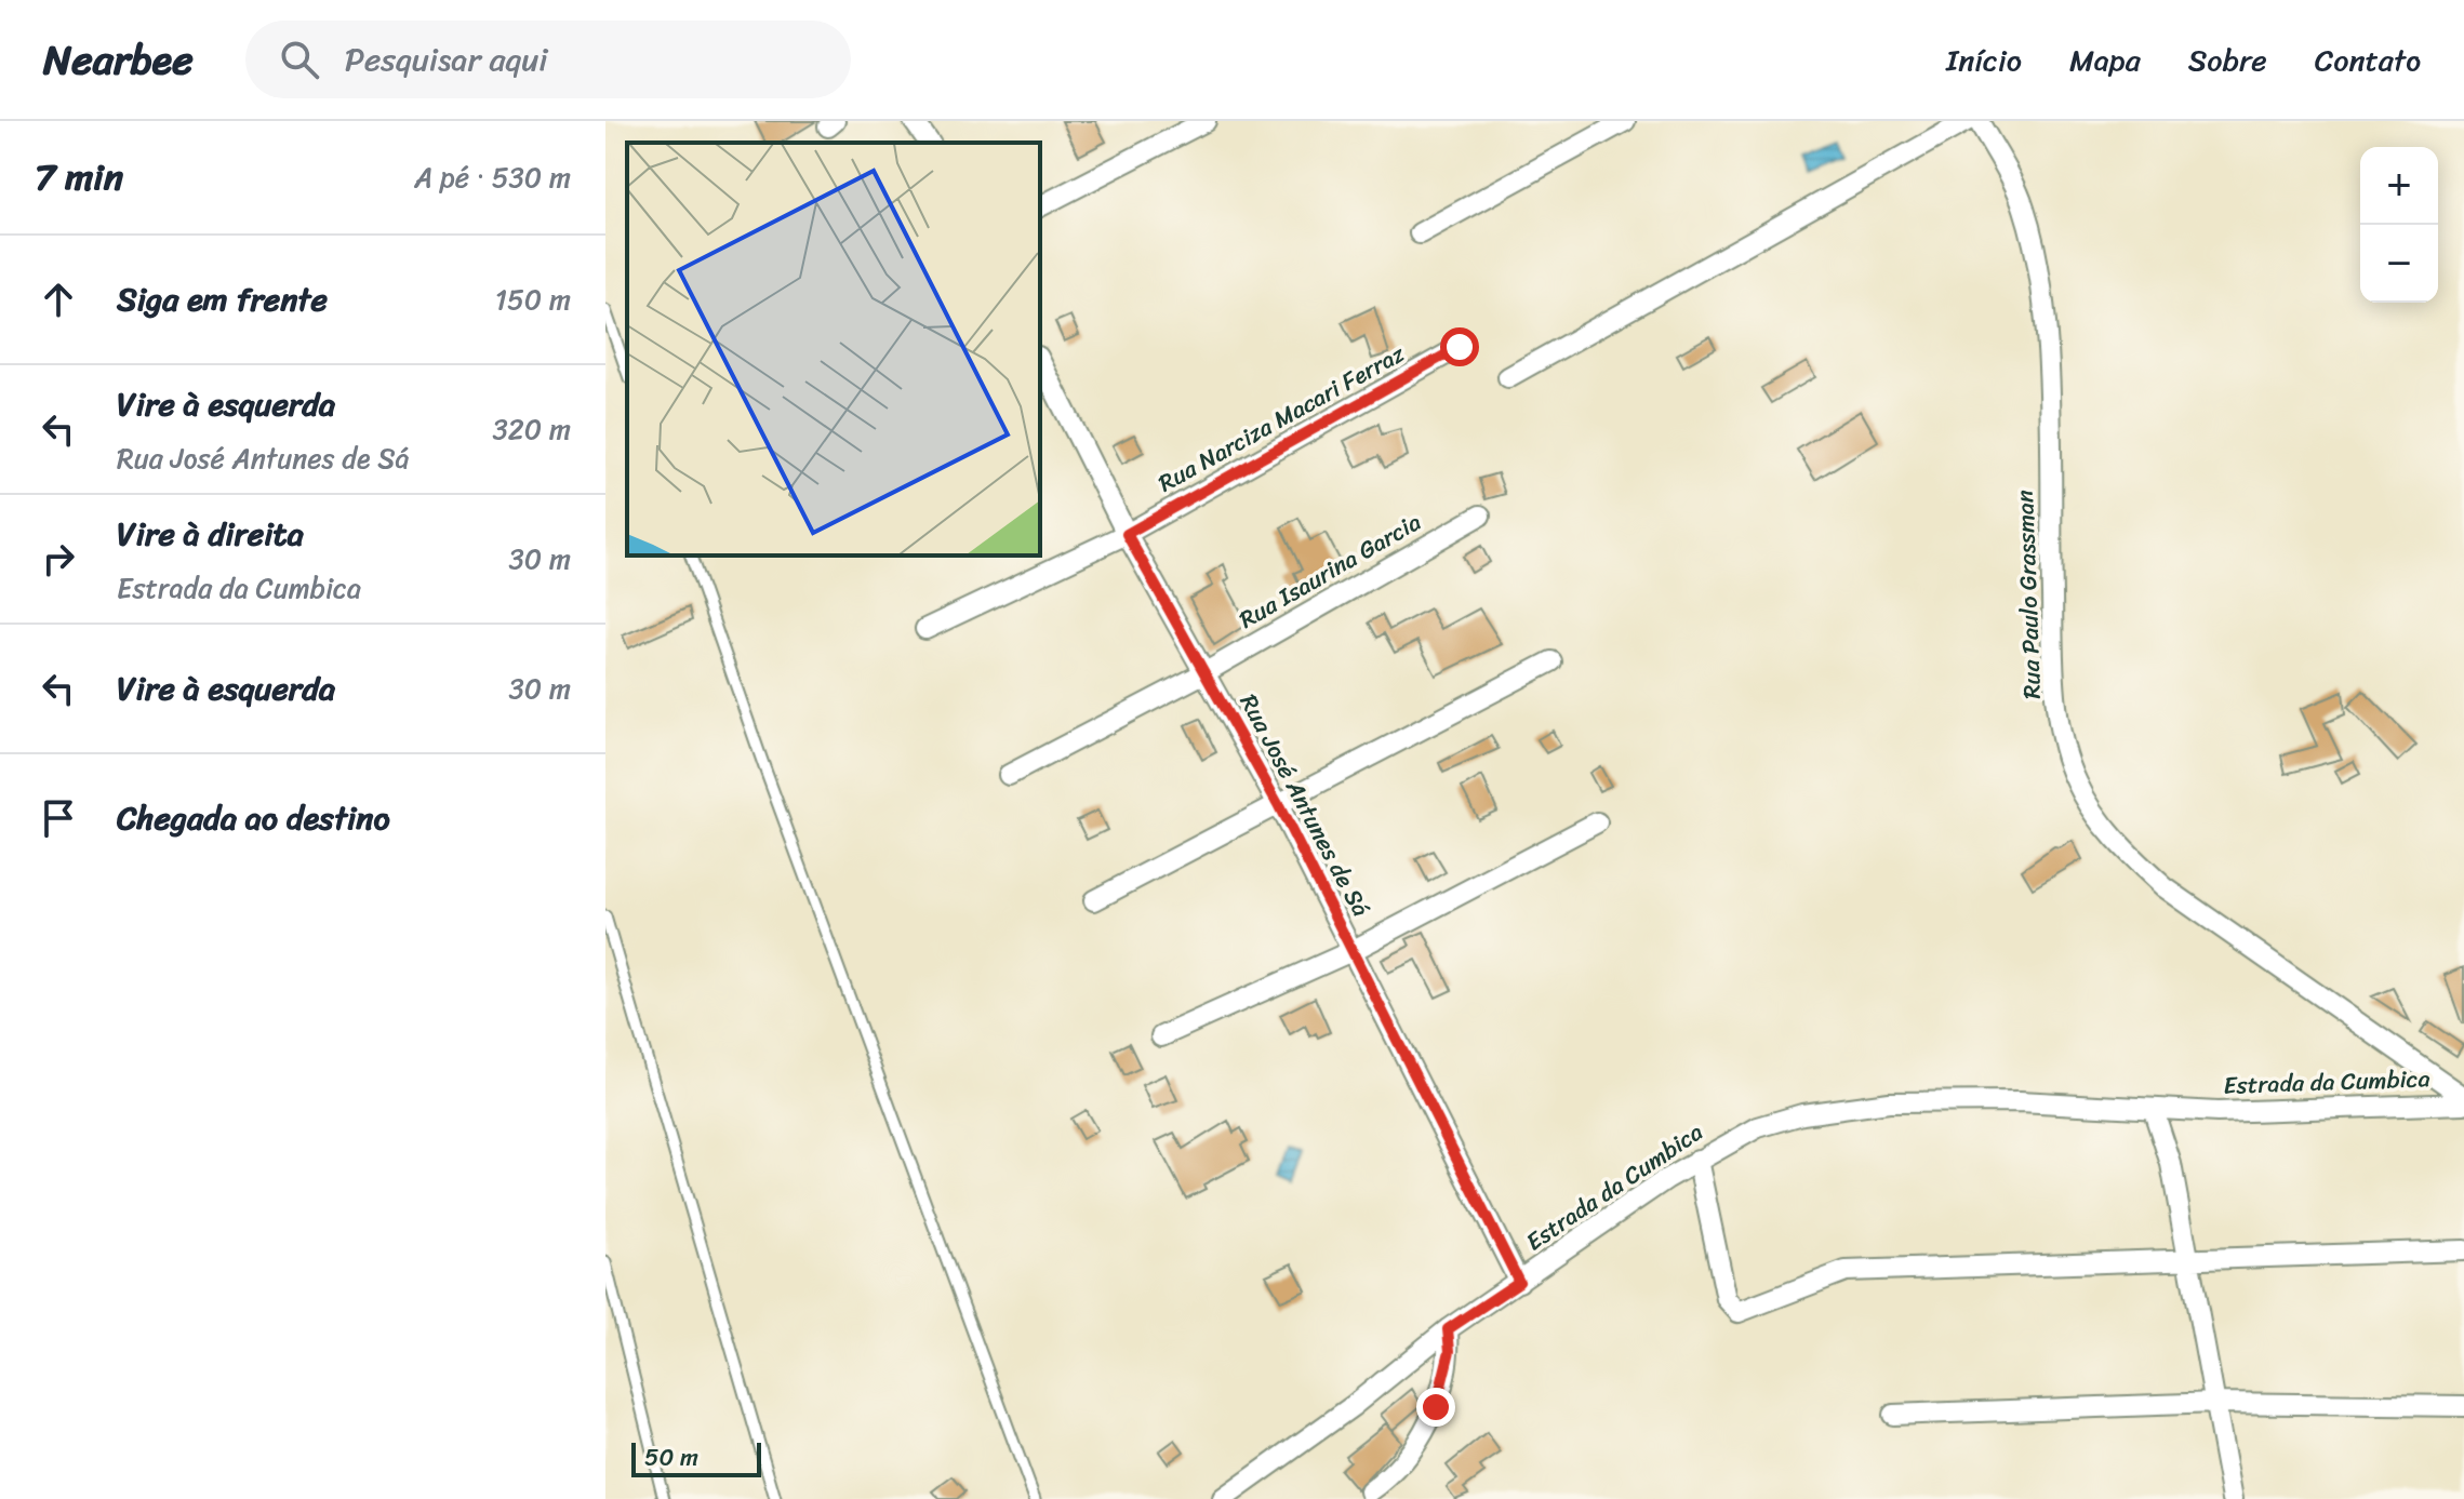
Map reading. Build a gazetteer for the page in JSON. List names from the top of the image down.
{
  "streets": {
    "street": [
      "Rua Narciza Macari Ferraz",
      "Rua Isaurina Garcia",
      "Rua Paulo Grassman",
      "Rua José Antunes de Sá",
      "Estrada da Cumbica"
    ]
  },
  "crossings": [
    ["Rua Narciza Macari Ferraz", "Rua José Antunes de Sá"],
    ["Rua Isaurina Garcia", "Rua José Antunes de Sá"],
    ["Rua José Antunes de Sá", "Estrada da Cumbica"]
  ],
  "scale_bar": "50 m",
  "page": {
    "header": "Nearbee",
    "search": "Pesquisar aqui",
    "nav": [
      "Início",
      "Mapa",
      "Sobre",
      "Contato"
    ],
    "heading": ["7 min", "A pé · 530 m"],
    "map_buttons": ["+", "−"],
    "list": [
      ["Siga em frente", "150 m"],
      ["Vire à esquerda", "Rua José Antunes de Sá", "320 m"],
      ["Vire à direita", "Estrada da Cumbica", "30 m"],
      ["Vire à esquerda", "30 m"],
      "Chegada ao destino"
    ],
    "scale": "50 m"
  }
}
